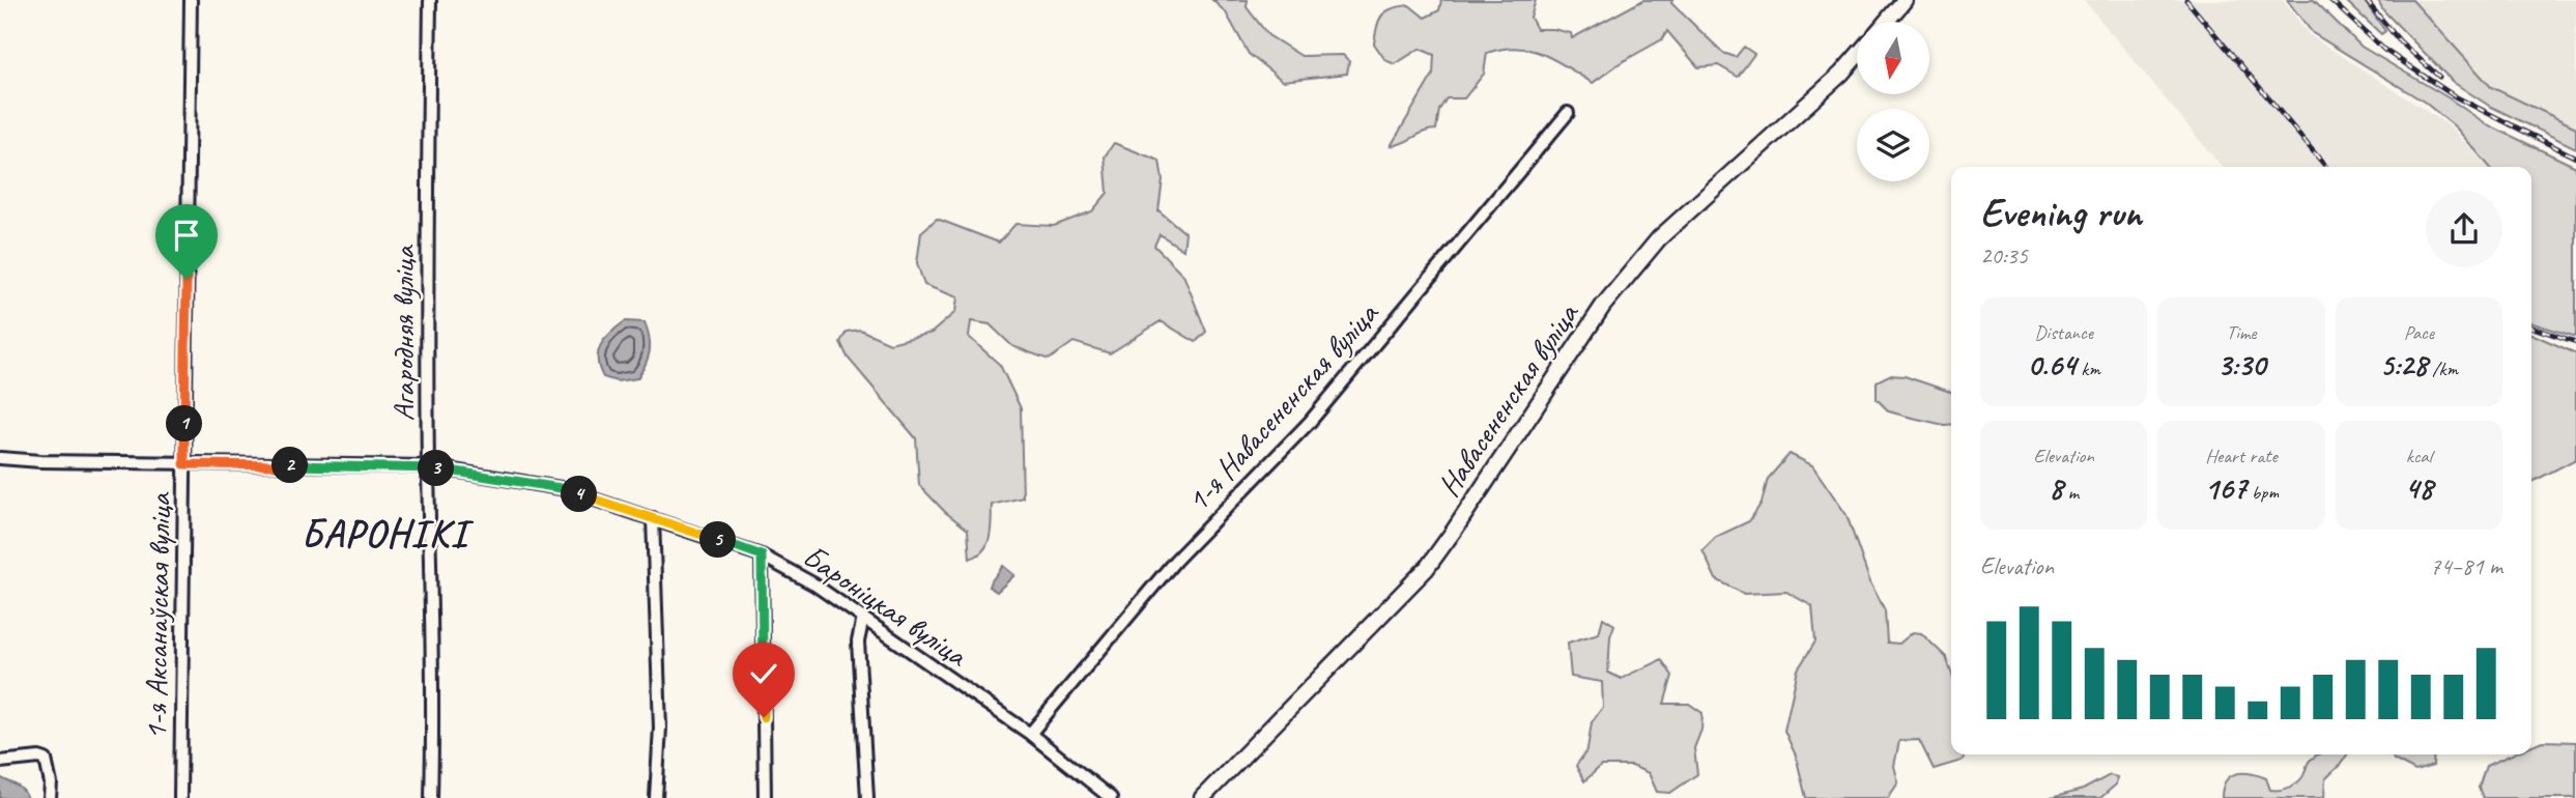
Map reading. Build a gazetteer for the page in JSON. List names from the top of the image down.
{
  "streets": {
    "main road": ["Навасененская вуліца"],
    "street": [
      "Агародняя вуліца",
      "1-я Навасененская вуліца",
      "Бароніцкая вуліца",
      "1-я Аксанаўская вуліца"
    ]
  },
  "crossings": [
    ["Агародняя вуліца", "Бароніцкая вуліца"],
    ["1-я Навасененская вуліца", "Бароніцкая вуліца"],
    ["Бароніцкая вуліца", "1-я Аксанаўская вуліца"]
  ],
  "districts": ["БАРОНІКІ"],
  "north": "bottom",
  "page": {
    "heading": ["Evening run", "20:35"],
    "stats": [
      ["Distance", "0.64 km"],
      ["Time", "3:30"],
      ["Pace", "5:28 /km"],
      ["Elevation", "8 m"],
      ["Heart rate", "167 bpm"],
      ["kcal", "48"]
    ],
    "pins": [
      "1",
      "2",
      "3",
      "4",
      "5"
    ],
    "chart": ["Elevation", "74–81 m"]
  }
}
